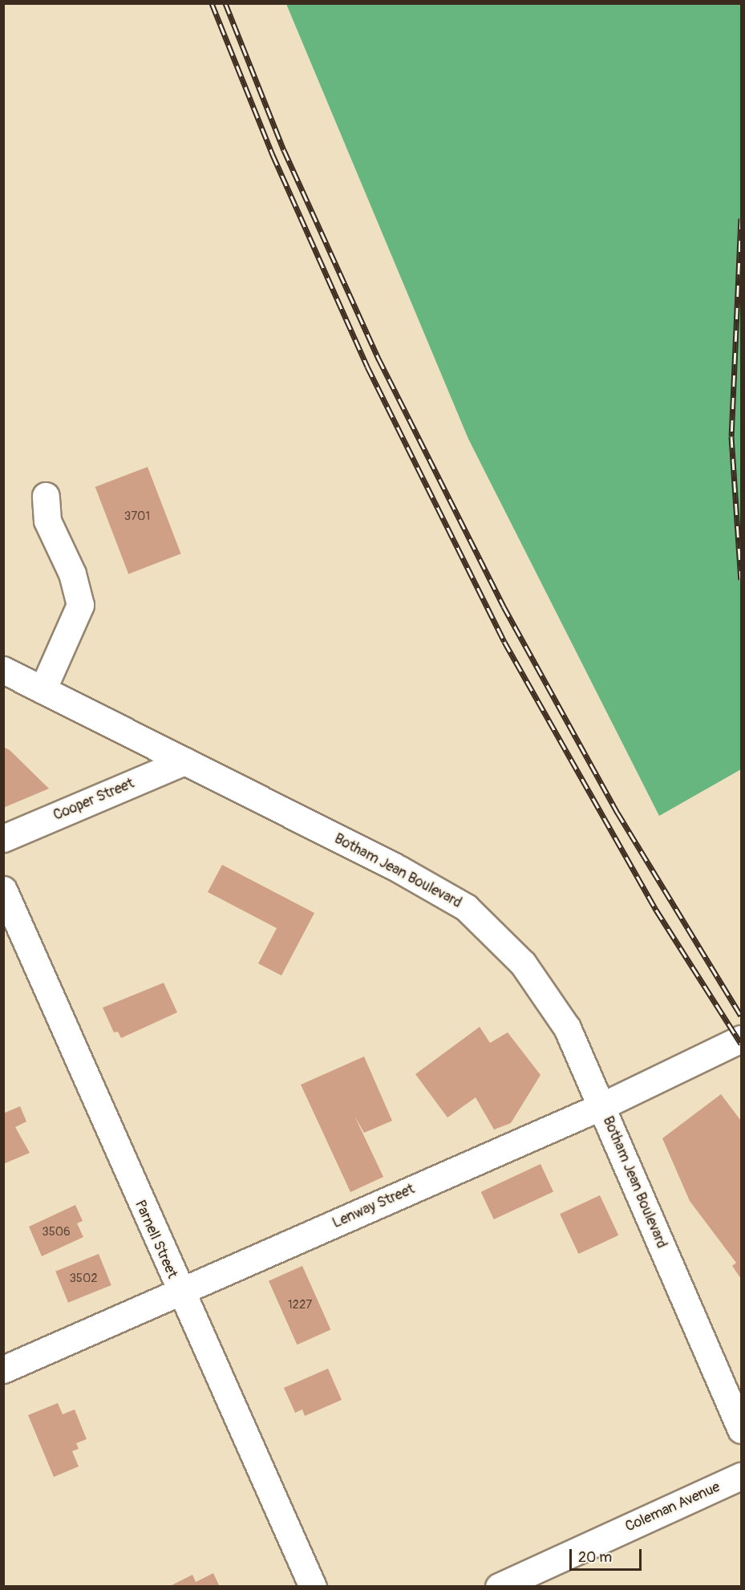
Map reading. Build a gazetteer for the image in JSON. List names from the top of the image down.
{
  "streets": {
    "street": [
      "Cooper Street",
      "Botham Jean Boulevard",
      "Lenway Street",
      "Parnell Street",
      "Coleman Avenue"
    ]
  },
  "crossings": [
    ["Cooper Street", "Botham Jean Boulevard"],
    ["Botham Jean Boulevard", "Lenway Street"],
    ["Lenway Street", "Parnell Street"]
  ],
  "house_numbers": [
    "3701",
    "3506",
    "3502",
    "1227"
  ],
  "scale_bar": "20 m"
}
